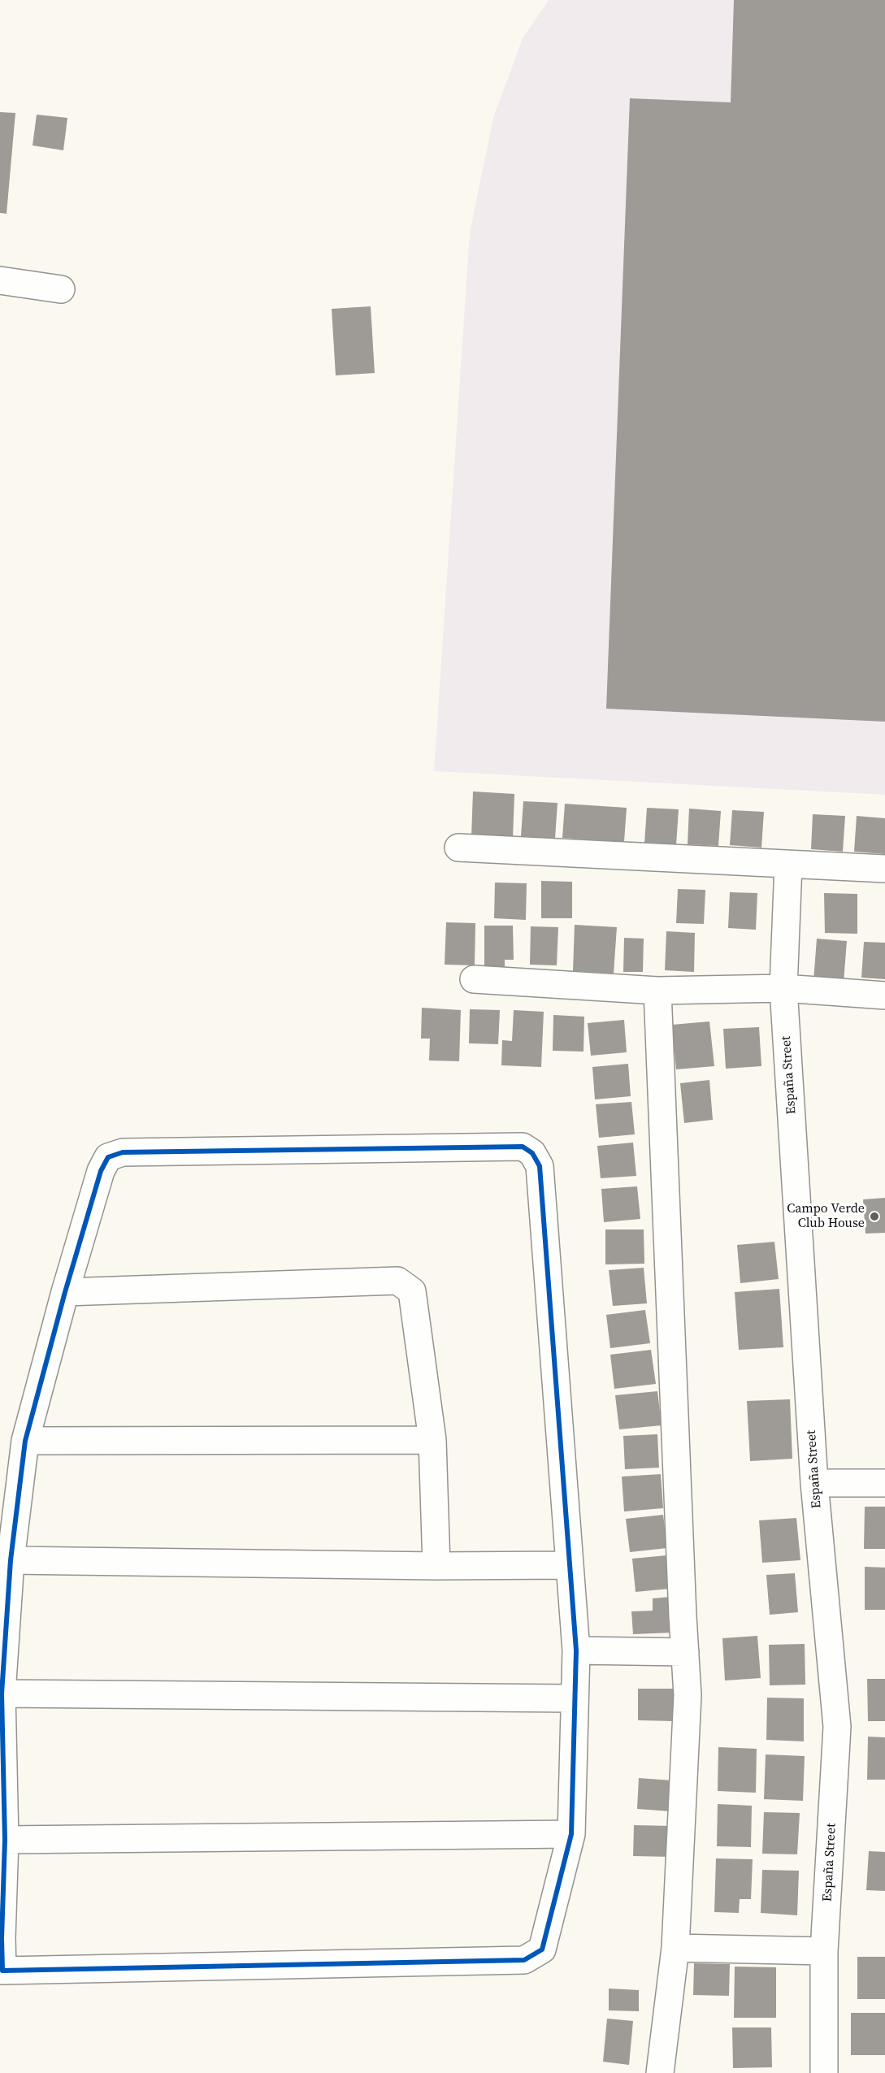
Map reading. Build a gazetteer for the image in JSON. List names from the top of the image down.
{
  "streets": {
    "street": ["España Street"]
  },
  "places": ["Campo Verde Club House"]
}
